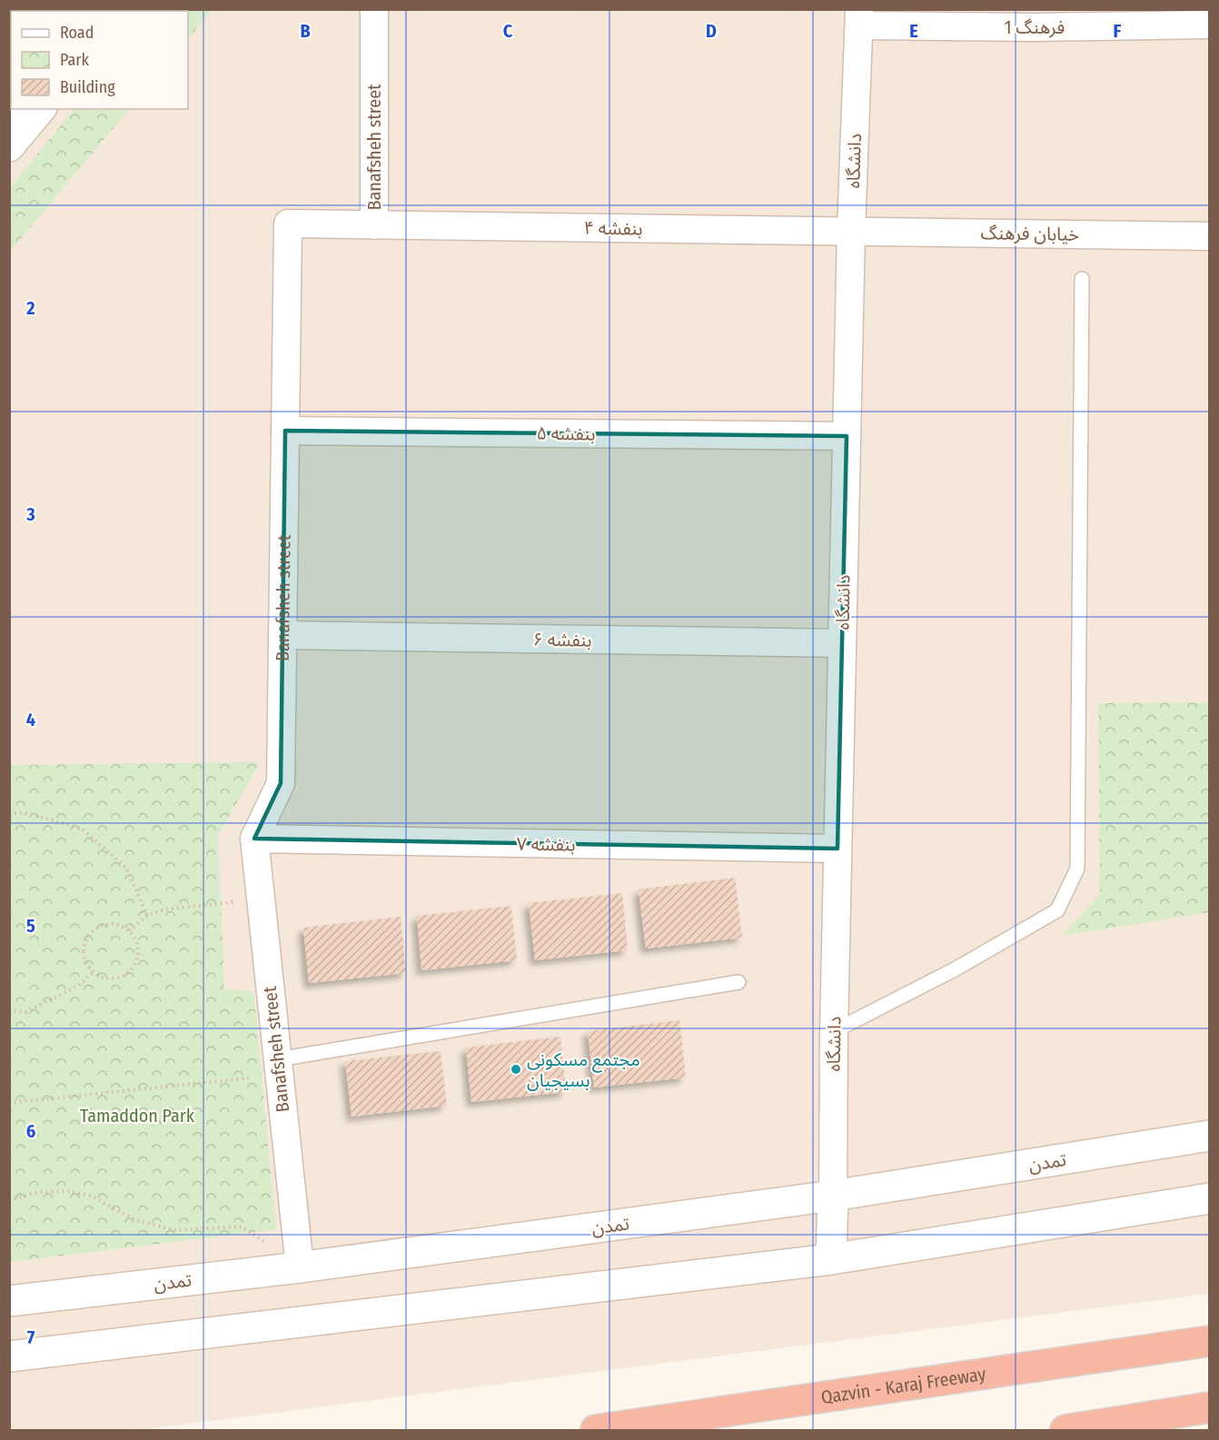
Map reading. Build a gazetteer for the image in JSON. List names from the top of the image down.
{
  "streets": {
    "highway": ["Qazvin - Karaj Freeway"],
    "street": [
      "فرهنگ 1",
      "Banafsheh street",
      "دانشگاه",
      "بنفشه ۴",
      "خیابان فرهنگ",
      "بنفشه ۵",
      "بنفشه ۶",
      "بنفشه ۷",
      "تمدن"
    ]
  },
  "crossings": [
    ["فرهنگ 1", "دانشگاه"],
    ["Banafsheh street", "بنفشه ۴"],
    ["Banafsheh street", "بنفشه ۵"],
    ["Banafsheh street", "بنفشه ۶"],
    ["Banafsheh street", "بنفشه ۷"],
    ["Banafsheh street", "تمدن"],
    ["دانشگاه", "بنفشه ۴"],
    ["دانشگاه", "خیابان فرهنگ"],
    ["دانشگاه", "بنفشه ۵"],
    ["دانشگاه", "بنفشه ۶"],
    ["دانشگاه", "بنفشه ۷"],
    ["دانشگاه", "تمدن"],
    ["بنفشه ۴", "خیابان فرهنگ"]
  ],
  "parks": ["Tamaddon Park"],
  "places": ["مجتمع مسکونی بسیجیان"],
  "legend": ["Road", "Park", "Building"],
  "grid": {
    "columns": [
      "B",
      "C",
      "D",
      "E",
      "F"
    ],
    "rows": [
      "2",
      "3",
      "4",
      "5",
      "6",
      "7"
    ]
  }
}
